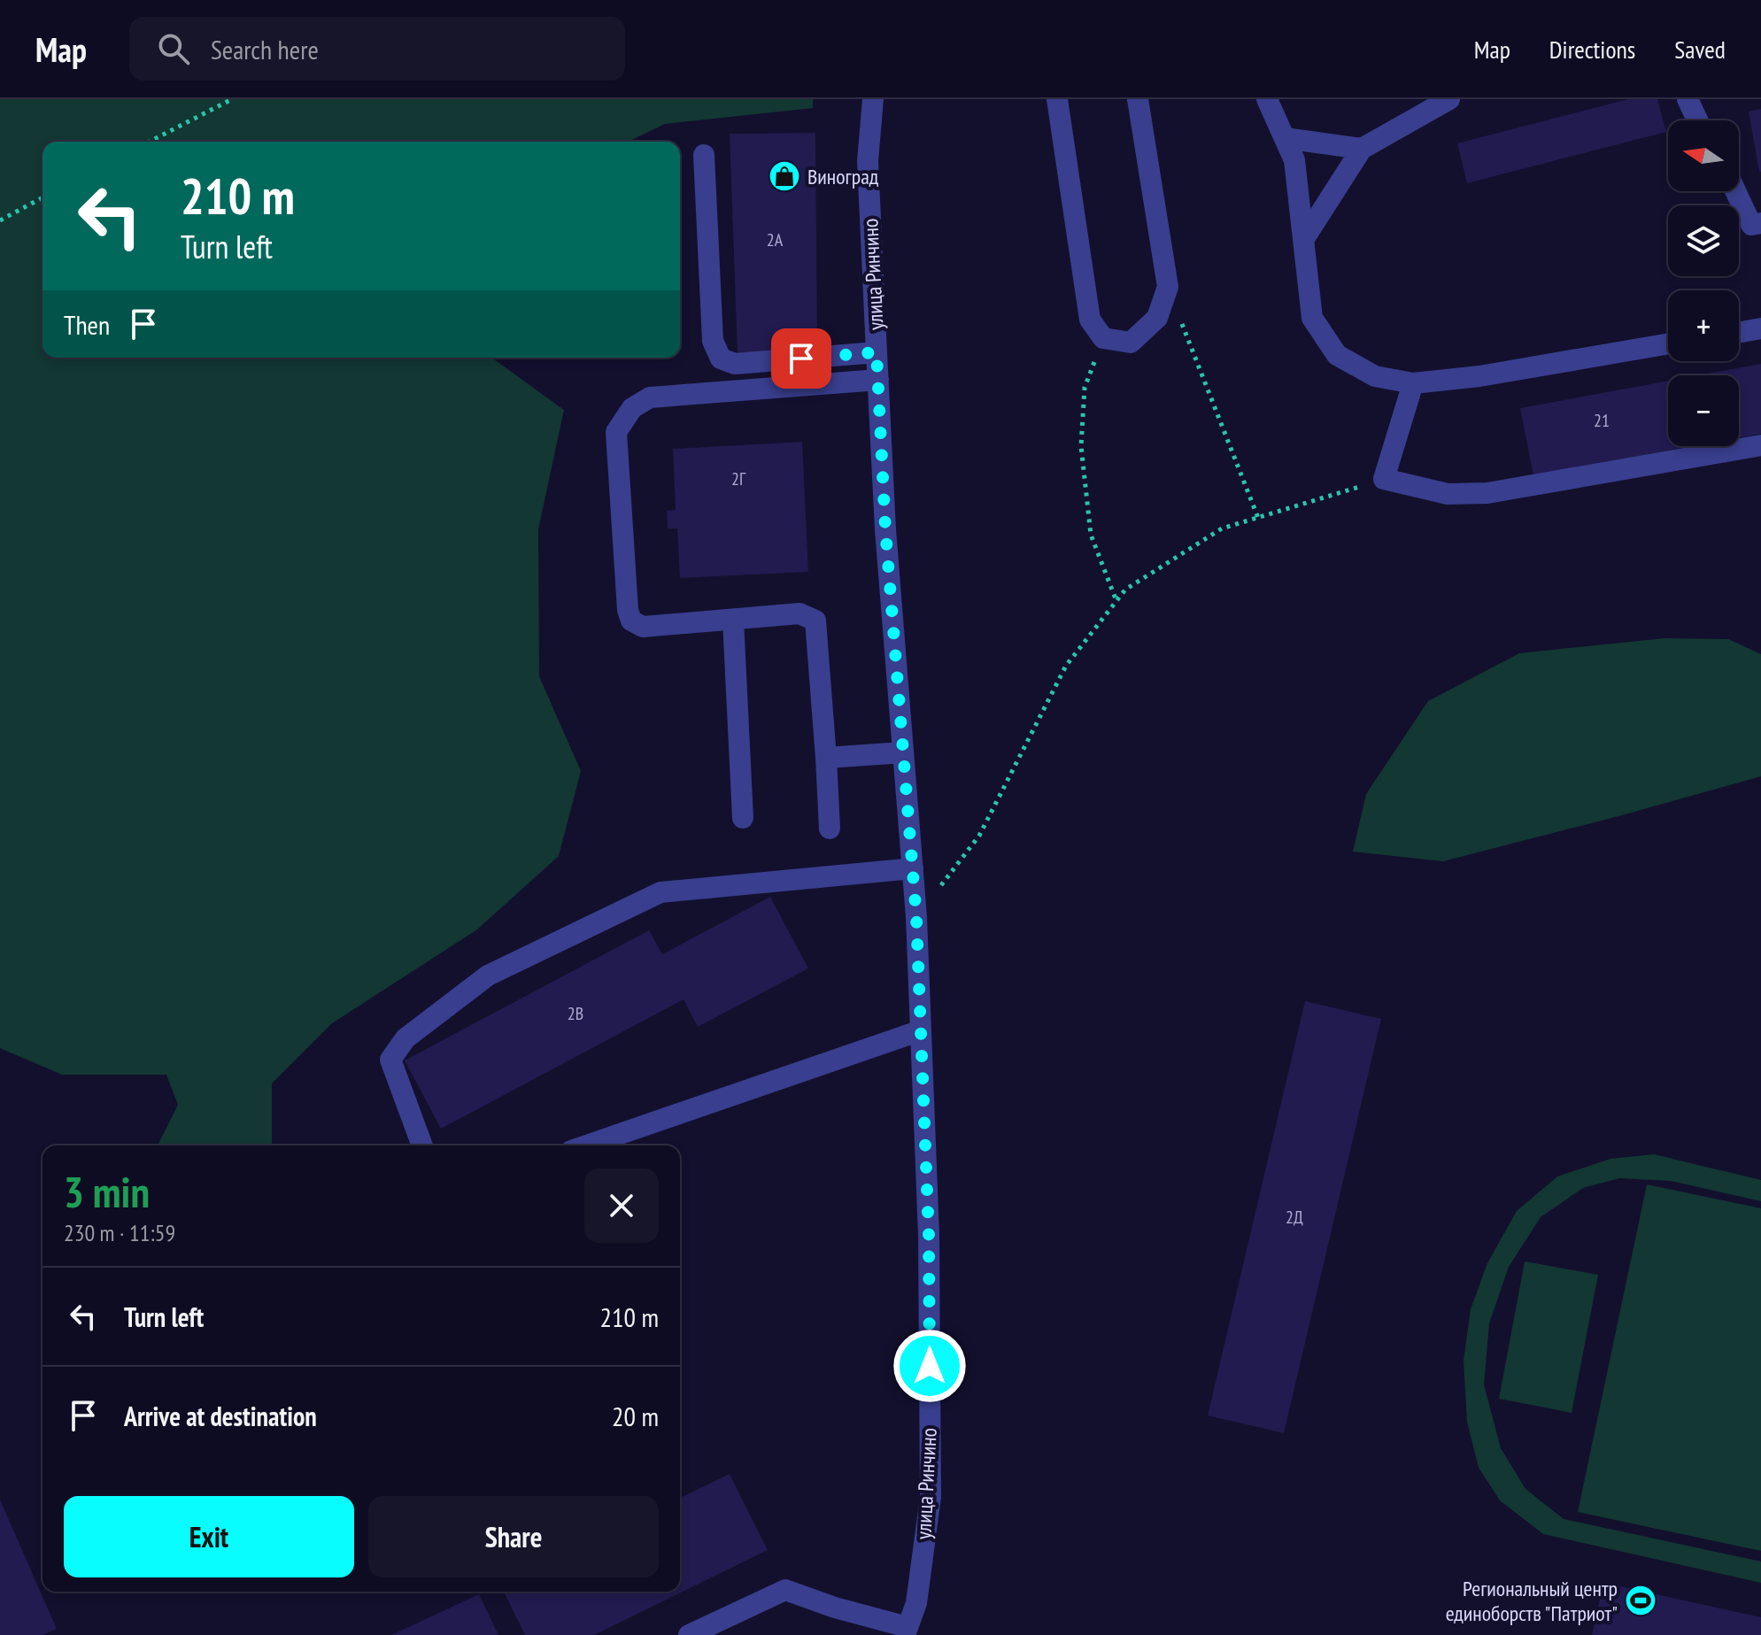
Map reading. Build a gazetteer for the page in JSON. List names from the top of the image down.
{
  "streets": {
    "street": ["улица Ринчино"]
  },
  "places": {
    "shop": ["Виноград"],
    "sports": ["Региональный центр единоборств \"Патриот\""]
  },
  "house_numbers": [
    "2А",
    "21",
    "2Г",
    "2В",
    "2Д"
  ],
  "north": "left",
  "page": {
    "header": "Map",
    "search": "Search here",
    "nav": ["Map", "Directions", "Saved"],
    "map_buttons": ["+", "−"],
    "turn": ["210 m", "Turn left"],
    "then": "Then",
    "heading": ["3 min", "230 m · 11:59"],
    "list": [
      {
        "name": "Turn left",
        "value": "210 m"
      },
      {
        "name": "Arrive at destination",
        "value": "20 m"
      }
    ],
    "buttons": ["Exit", "Share"]
  }
}
